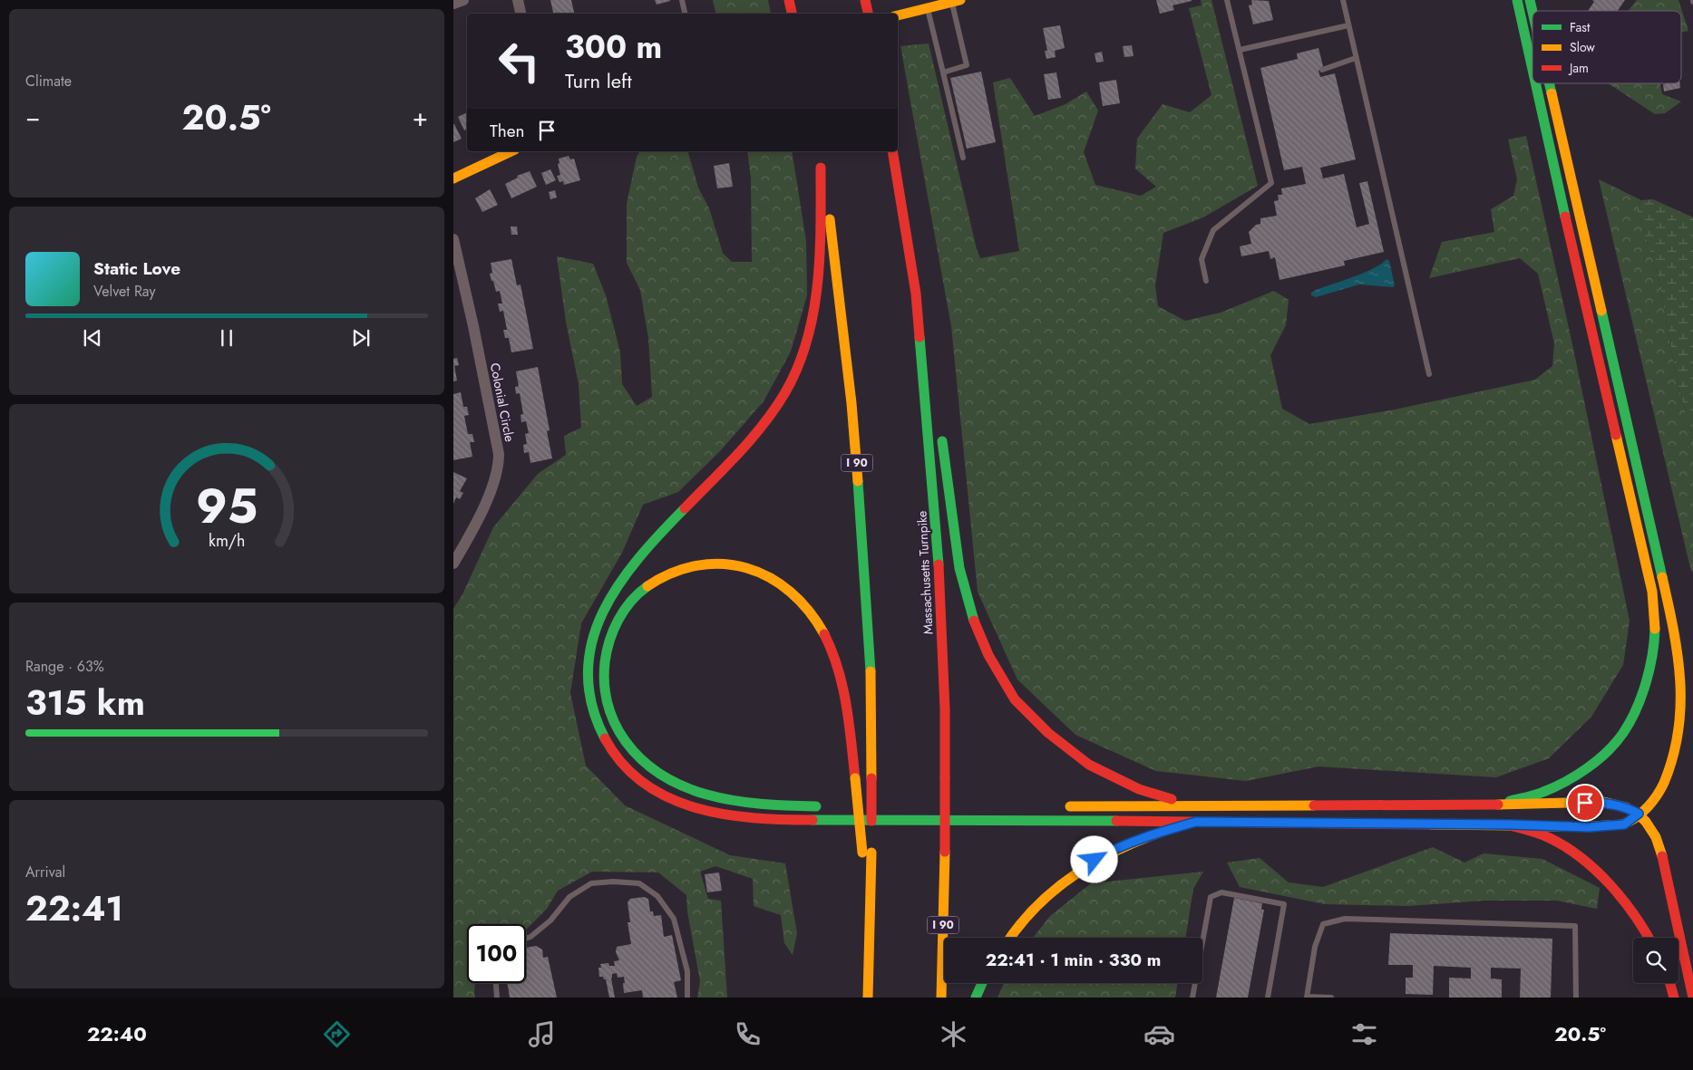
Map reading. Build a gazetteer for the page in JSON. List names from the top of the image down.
{
  "streets": {
    "main road": ["I 90", "Massachusetts Turnpike"],
    "street": ["Colonial Circle"]
  },
  "legend": ["Fast", "Slow", "Jam"],
  "page": {
    "tile": [
      "Climate",
      ["Range · 63%", "315 km"],
      ["Arrival", "22:41"]
    ],
    "turn": ["300 m", "Turn left"],
    "heat": ["−", "20.5°", "+"],
    "then": "Then",
    "song": ["Static Love", "Velvet Ray"],
    "limit": "100",
    "trip": "22:41 · 1 min · 330 m",
    "tabs": ["22:40", "20.5°"],
    "gauge": ["95", "km/h"]
  }
}
